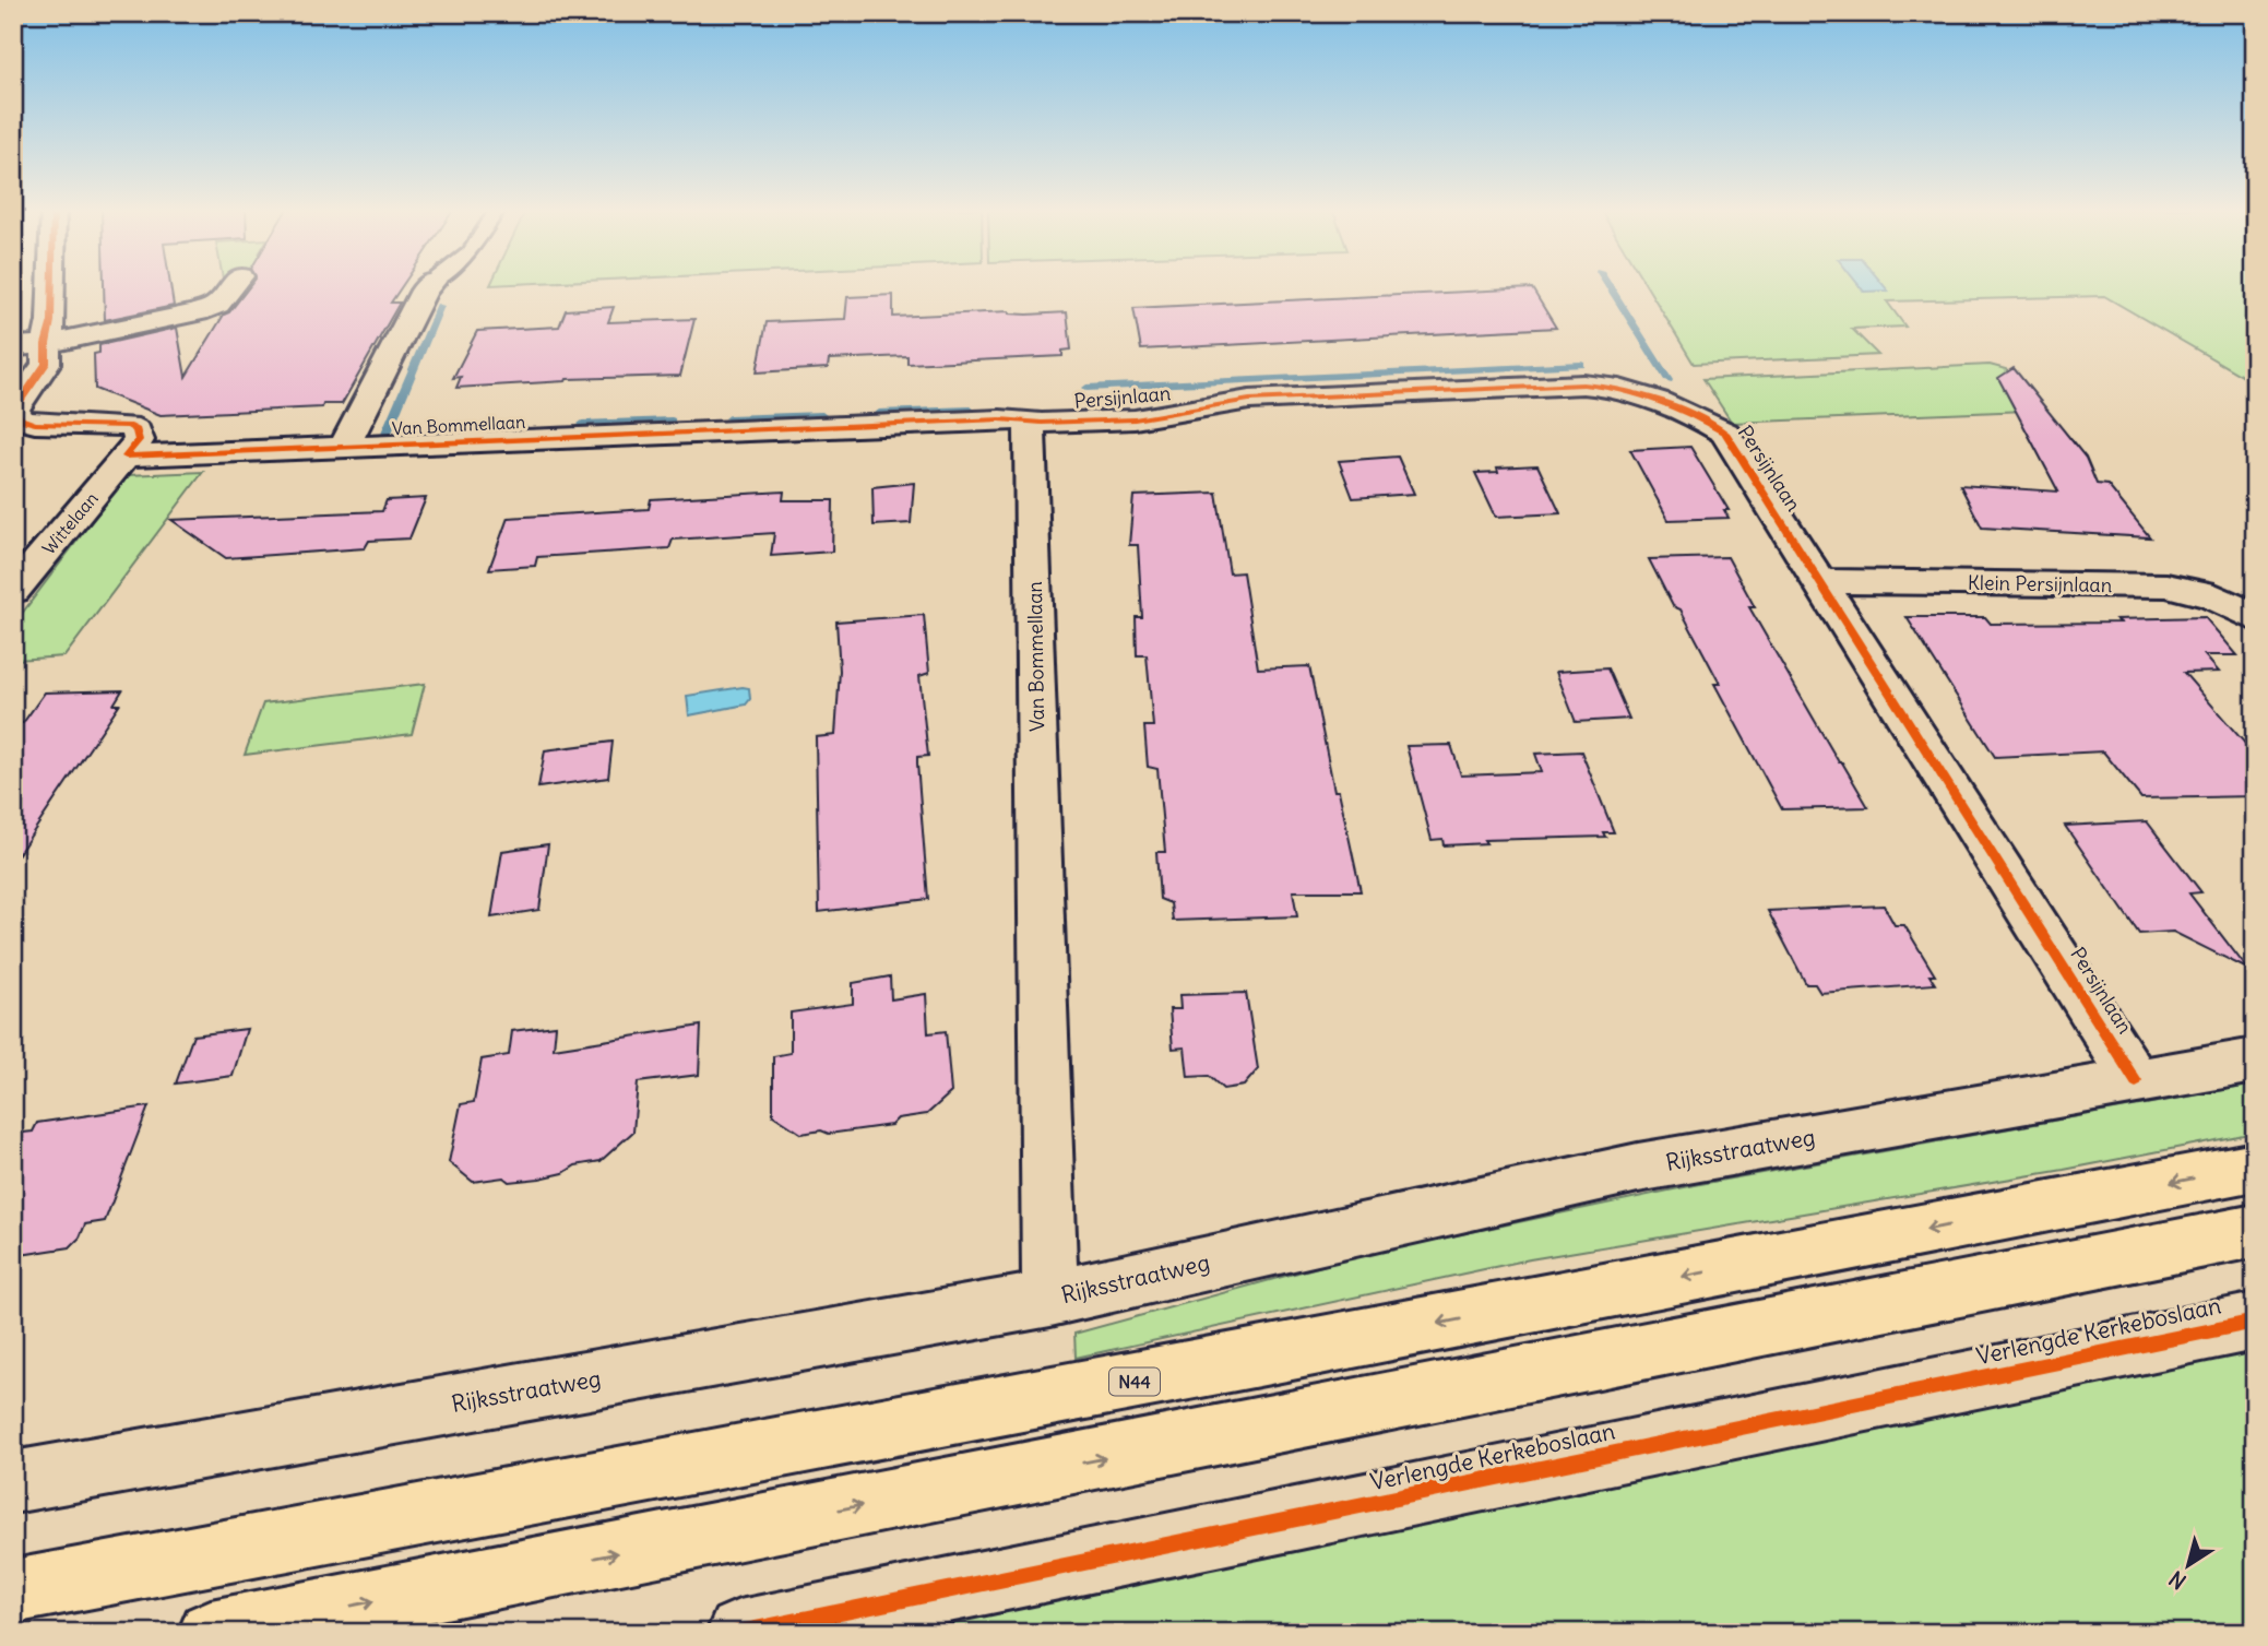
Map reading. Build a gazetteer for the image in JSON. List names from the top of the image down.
{
  "streets": {
    "main road": ["N44"],
    "street": [
      "Persijnlaan",
      "Van Bommellaan",
      "Wittelaan",
      "Klein Persijnlaan",
      "Rijksstraatweg",
      "Verlengde Kerkeboslaan"
    ]
  },
  "crossings": [
    ["Persijnlaan", "Van Bommellaan"],
    ["Persijnlaan", "Klein Persijnlaan"],
    ["Persijnlaan", "Rijksstraatweg"],
    ["Van Bommellaan", "Wittelaan"],
    ["Van Bommellaan", "Rijksstraatweg"]
  ],
  "north": "bottom left"
}
